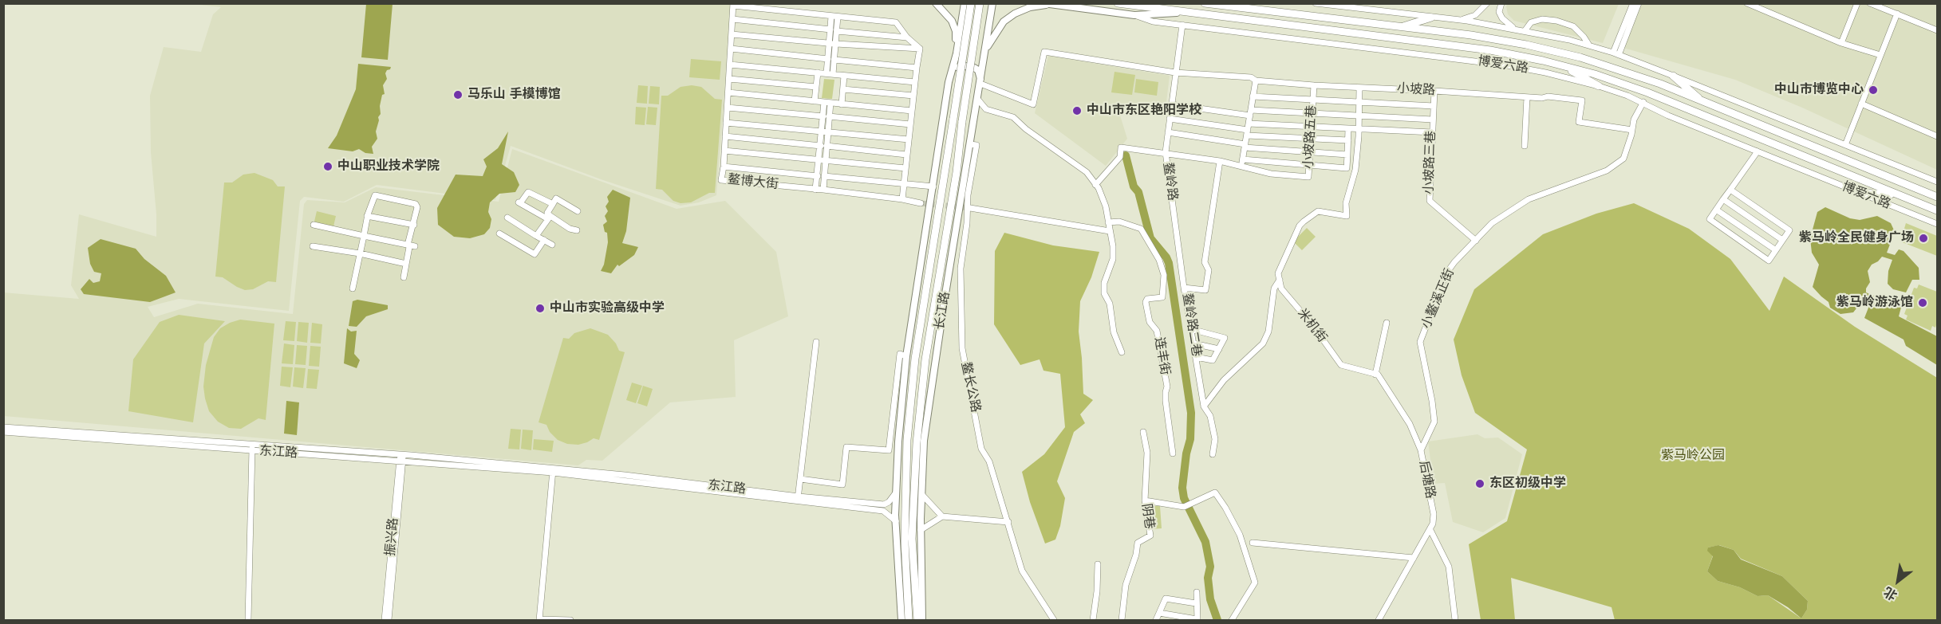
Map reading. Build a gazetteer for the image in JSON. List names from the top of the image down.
{
  "streets": {
    "highway": ["博爱六路", "长江路"],
    "street": [
      "小坡路",
      "小坡路五巷",
      "小坡路三巷",
      "鳌岭路",
      "鳌博大街",
      "小鳌溪正街",
      "鳌岭路二巷",
      "米机街",
      "连丰街",
      "鳌长公路",
      "东江路",
      "后塘路",
      "阴巷",
      "振兴路"
    ]
  },
  "crossings": [
    ["博爱六路", "小鳌溪正街"],
    ["博爱六路", "长江路"],
    ["小坡路", "小坡路五巷"],
    ["小坡路", "小坡路三巷"],
    ["小坡路", "小鳌溪正街"],
    ["小坡路", "长江路"],
    ["小坡路五巷", "鳌岭路"],
    ["小坡路三巷", "小鳌溪正街"],
    ["鳌岭路", "鳌岭路二巷"],
    ["小鳌溪正街", "后塘路"],
    ["长江路", "鳌长公路"],
    ["长江路", "东江路"],
    ["米机街", "后塘路"],
    ["东江路", "振兴路"]
  ],
  "parks": ["紫马岭公园"],
  "places": [
    "中山市博览中心",
    "马乐山 手模博馆",
    "中山市东区艳阳学校",
    "中山职业技术学院",
    "紫马岭全民健身广场",
    "紫马岭游泳馆",
    "中山市实验高级中学",
    "东区初级中学"
  ],
  "north": "bottom left"
}
